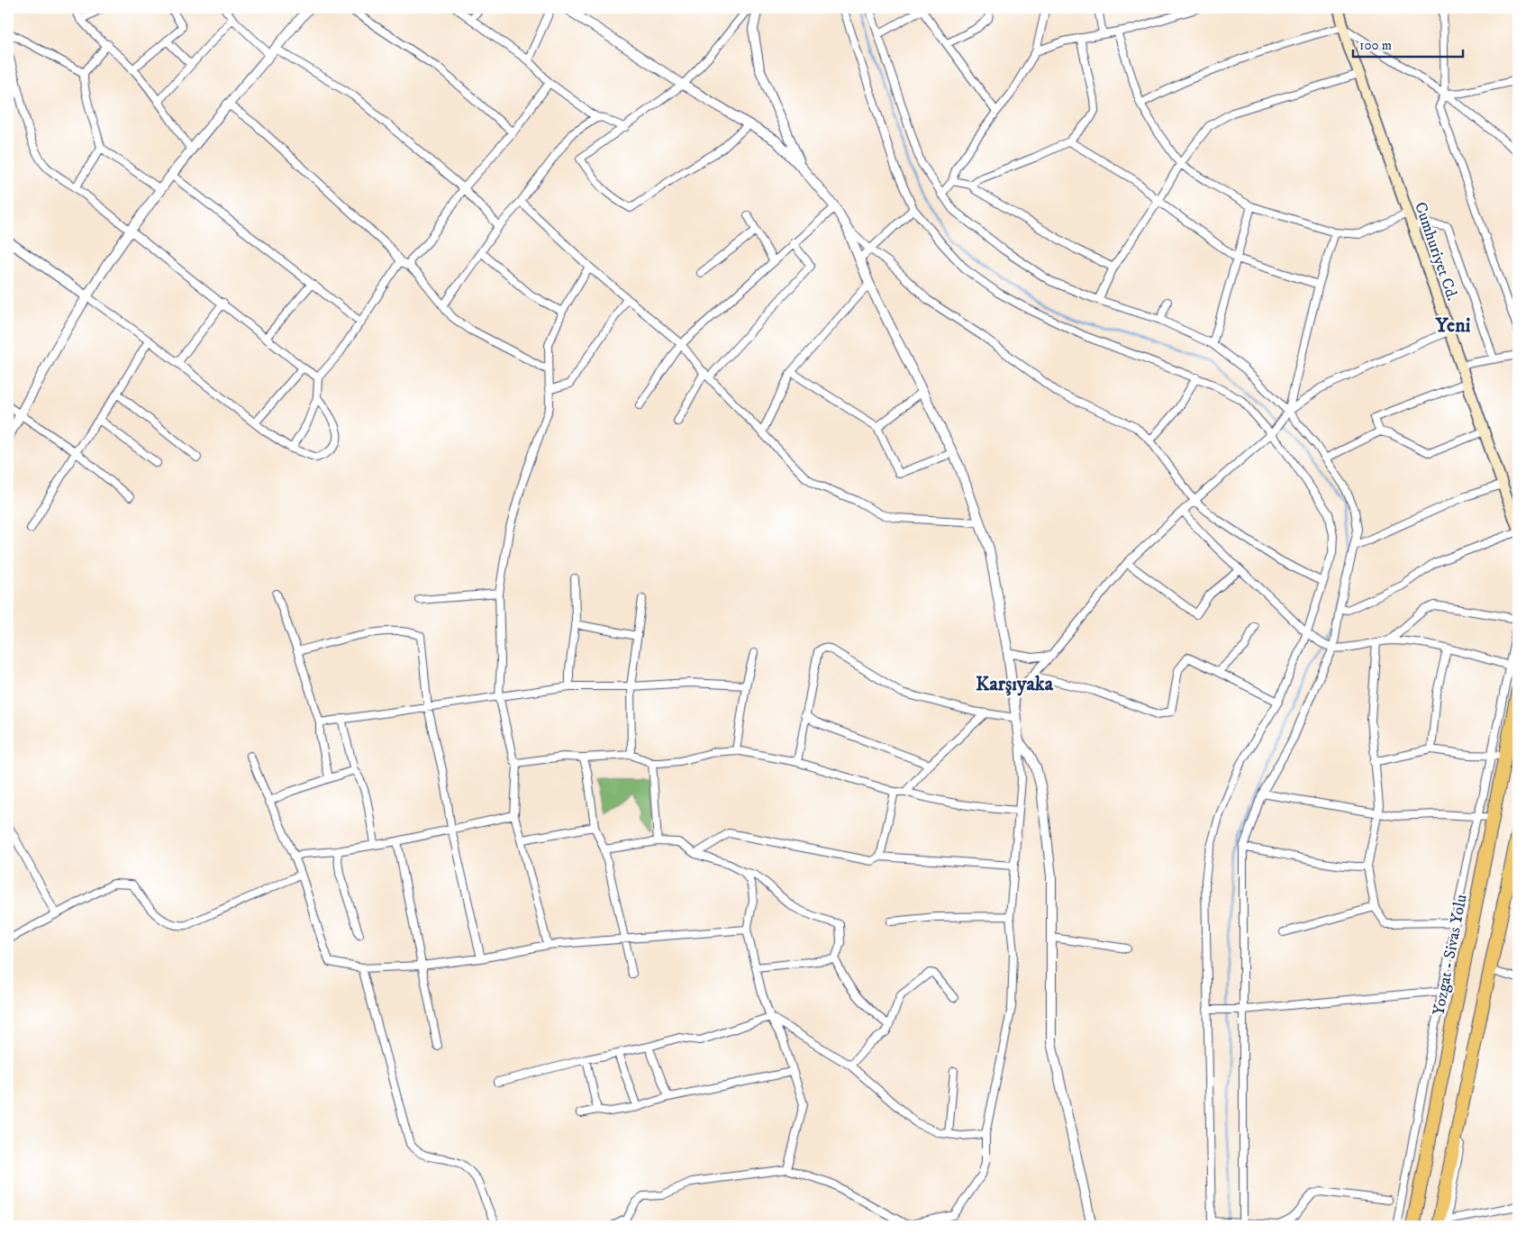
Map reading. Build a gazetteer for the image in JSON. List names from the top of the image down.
{
  "streets": {
    "highway": ["Yozgat - Sivas Yolu"],
    "main road": ["Cumhuriyet Cd."]
  },
  "districts": ["Yeni", "Karşıyaka"],
  "scale_bar": "100 m"
}
